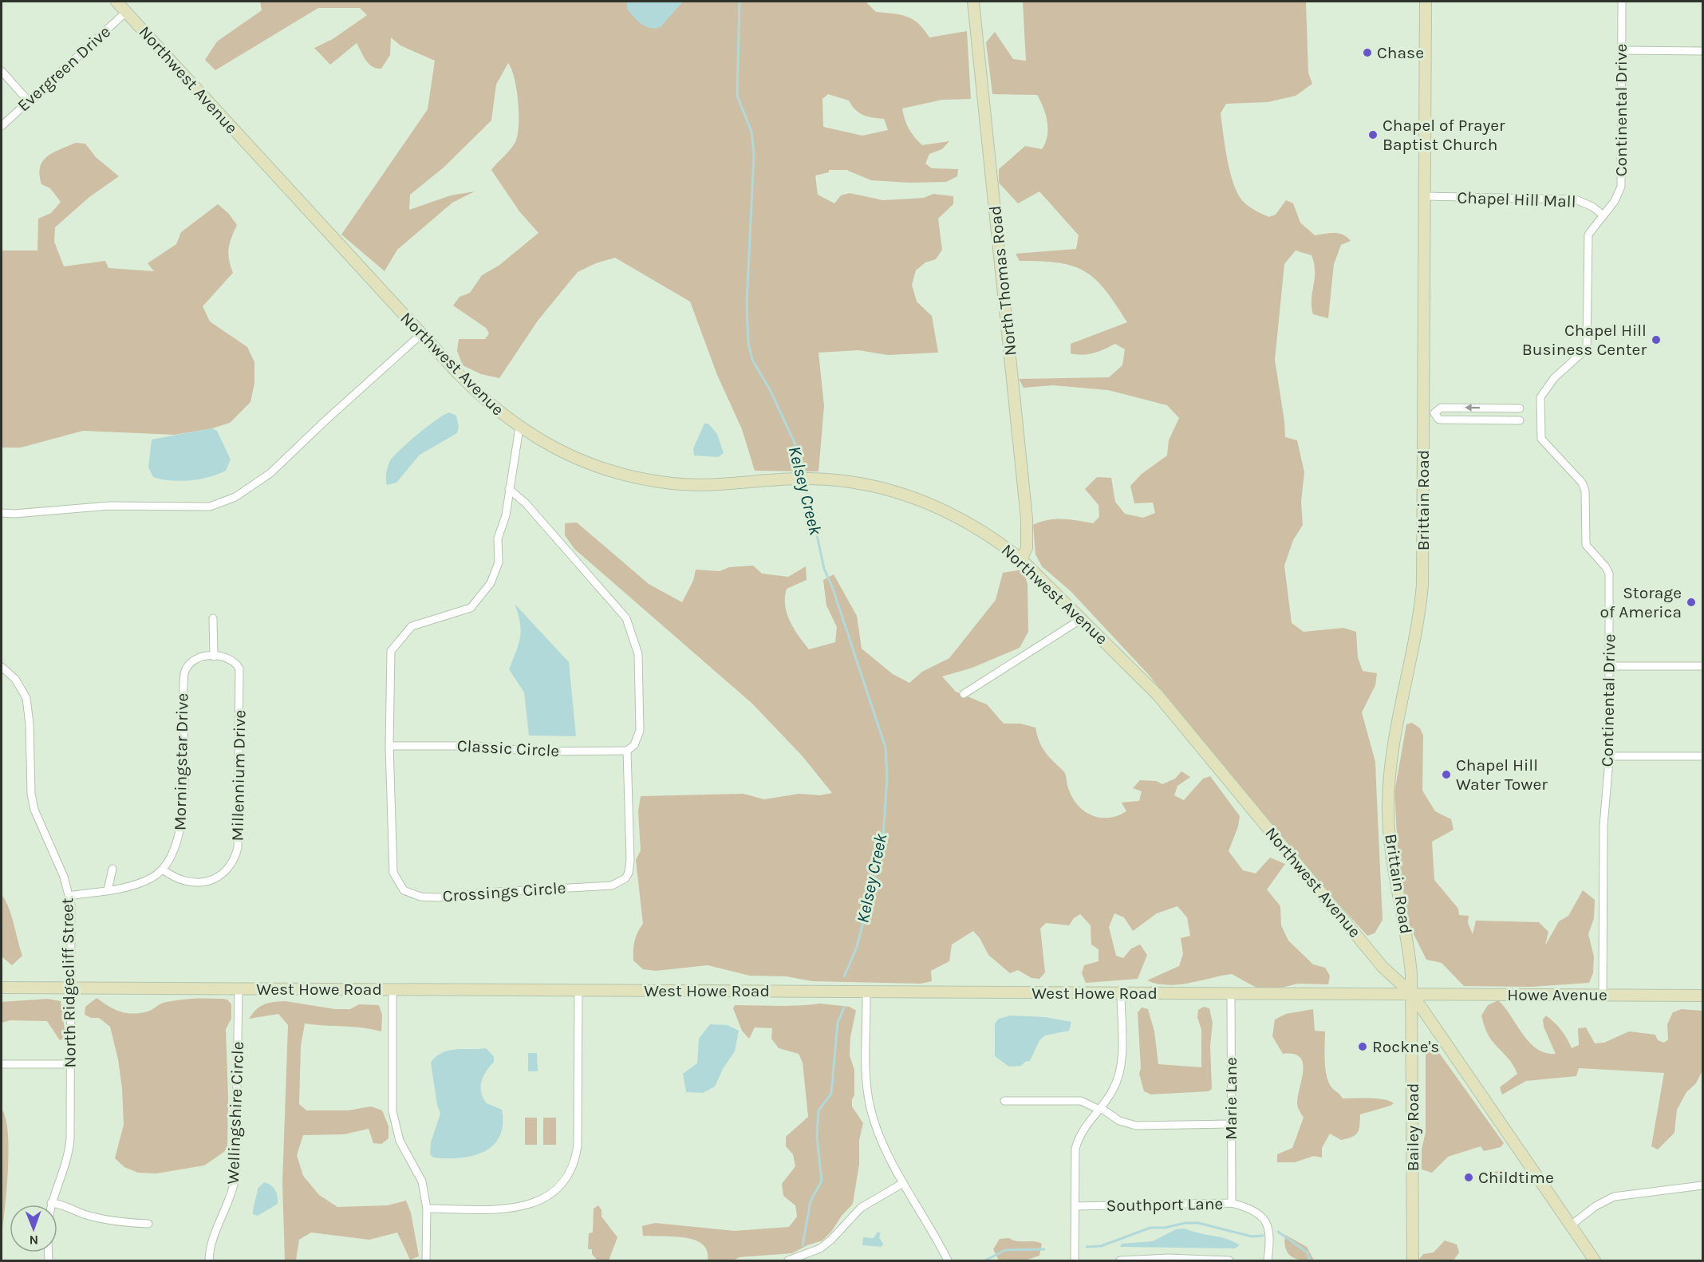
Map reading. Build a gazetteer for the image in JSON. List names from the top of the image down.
{
  "streets": {
    "street": [
      "Evergreen Drive",
      "Northwest Avenue",
      "Continental Drive",
      "Chapel Hill Mall",
      "North Thomas Road",
      "Brittain Road",
      "Classic Circle",
      "Morningstar Drive",
      "Millennium Drive",
      "Crossings Circle",
      "North Ridgecliff Street",
      "West Howe Road",
      "Howe Avenue",
      "Marie Lane",
      "Wellingshire Circle",
      "Bailey Road",
      "Southport Lane"
    ]
  },
  "crossings": [
    ["Evergreen Drive", "Northwest Avenue"],
    ["Northwest Avenue", "North Thomas Road"],
    ["Northwest Avenue", "Brittain Road"],
    ["Northwest Avenue", "Crossings Circle"],
    ["Northwest Avenue", "West Howe Road"],
    ["Northwest Avenue", "Howe Avenue"],
    ["Northwest Avenue", "Bailey Road"],
    ["Continental Drive", "Chapel Hill Mall"],
    ["Continental Drive", "Howe Avenue"],
    ["Chapel Hill Mall", "Brittain Road"],
    ["Brittain Road", "West Howe Road"],
    ["Brittain Road", "Howe Avenue"],
    ["Brittain Road", "Bailey Road"],
    ["Classic Circle", "Crossings Circle"],
    ["Morningstar Drive", "Millennium Drive"],
    ["Morningstar Drive", "North Ridgecliff Street"],
    ["North Ridgecliff Street", "West Howe Road"],
    ["West Howe Road", "Howe Avenue"],
    ["West Howe Road", "Marie Lane"],
    ["West Howe Road", "Wellingshire Circle"],
    ["West Howe Road", "Bailey Road"],
    ["Howe Avenue", "Bailey Road"],
    ["Marie Lane", "Southport Lane"]
  ],
  "water": ["Kelsey Creek"],
  "places": [
    "Chase",
    "Chapel of Prayer Baptist Church",
    "Chapel Hill Business Center",
    "Storage of America",
    "Chapel Hill Water Tower",
    "Rockne's",
    "Childtime"
  ],
  "north": "bottom"
}
